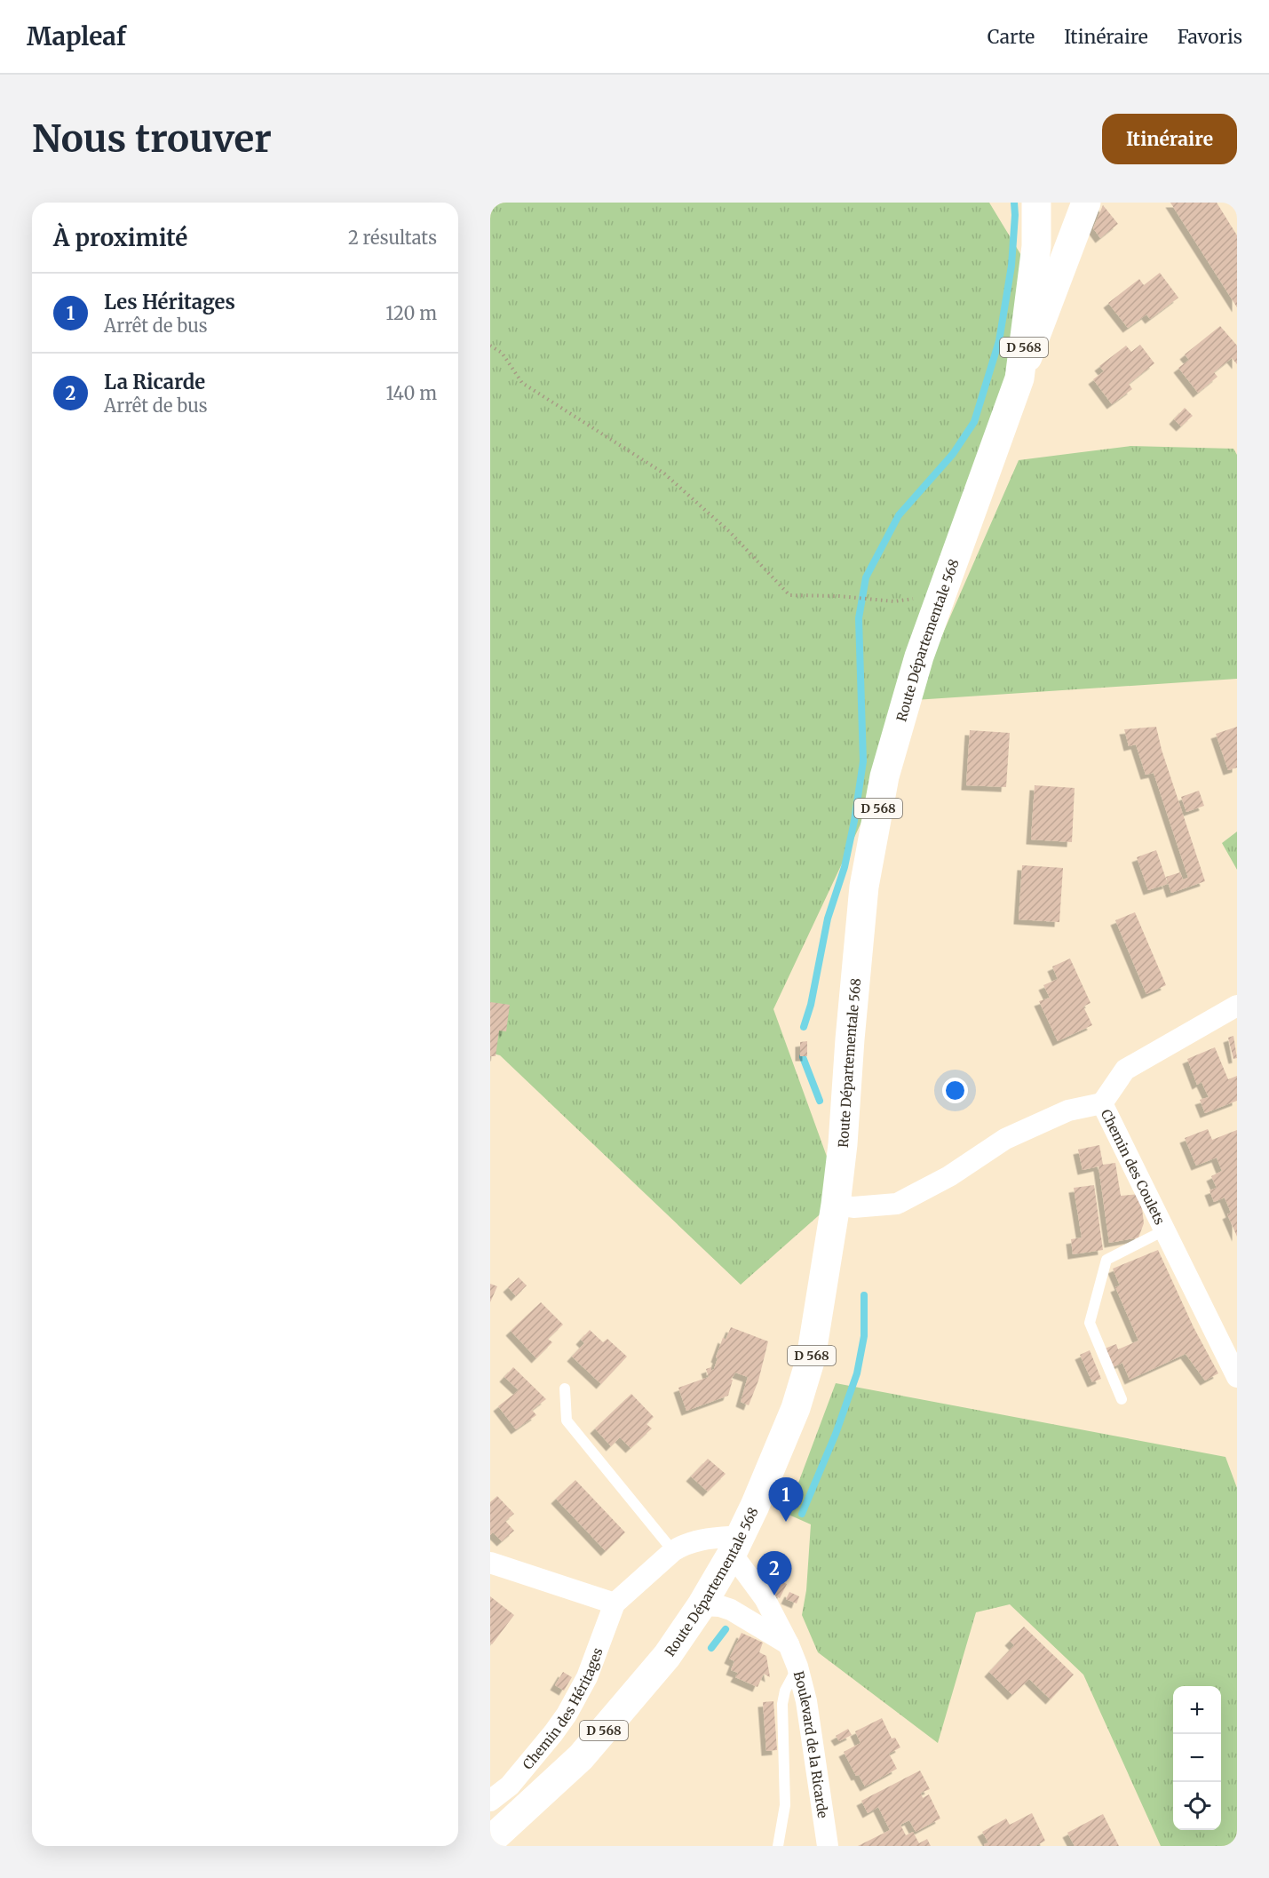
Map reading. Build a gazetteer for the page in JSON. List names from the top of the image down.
{
  "streets": {
    "main road": ["D 568", "Route Départementale 568"],
    "street": ["Chemin des Coulets", "Chemin des Héritages", "Boulevard de la Ricarde"]
  },
  "crossings": [
    ["Route Départementale 568", "Chemin des Coulets"],
    ["Route Départementale 568", "Chemin des Héritages"],
    ["Route Départementale 568", "Boulevard de la Ricarde"],
    ["Chemin des Héritages", "Boulevard de la Ricarde"]
  ],
  "page": {
    "header": "Mapleaf",
    "nav": ["Carte", "Itinéraire", "Favoris"],
    "buttons": "Itinéraire",
    "title": "Nous trouver",
    "heading": ["À proximité", "2 résultats"],
    "list": [
      {
        "mark": "1",
        "name": "Les Héritages",
        "note": "Arrêt de bus",
        "value": "120 m"
      },
      {
        "mark": "2",
        "name": "La Ricarde",
        "note": "Arrêt de bus",
        "value": "140 m"
      }
    ],
    "pins": ["1", "2"],
    "map_buttons": ["+", "−"]
  }
}
